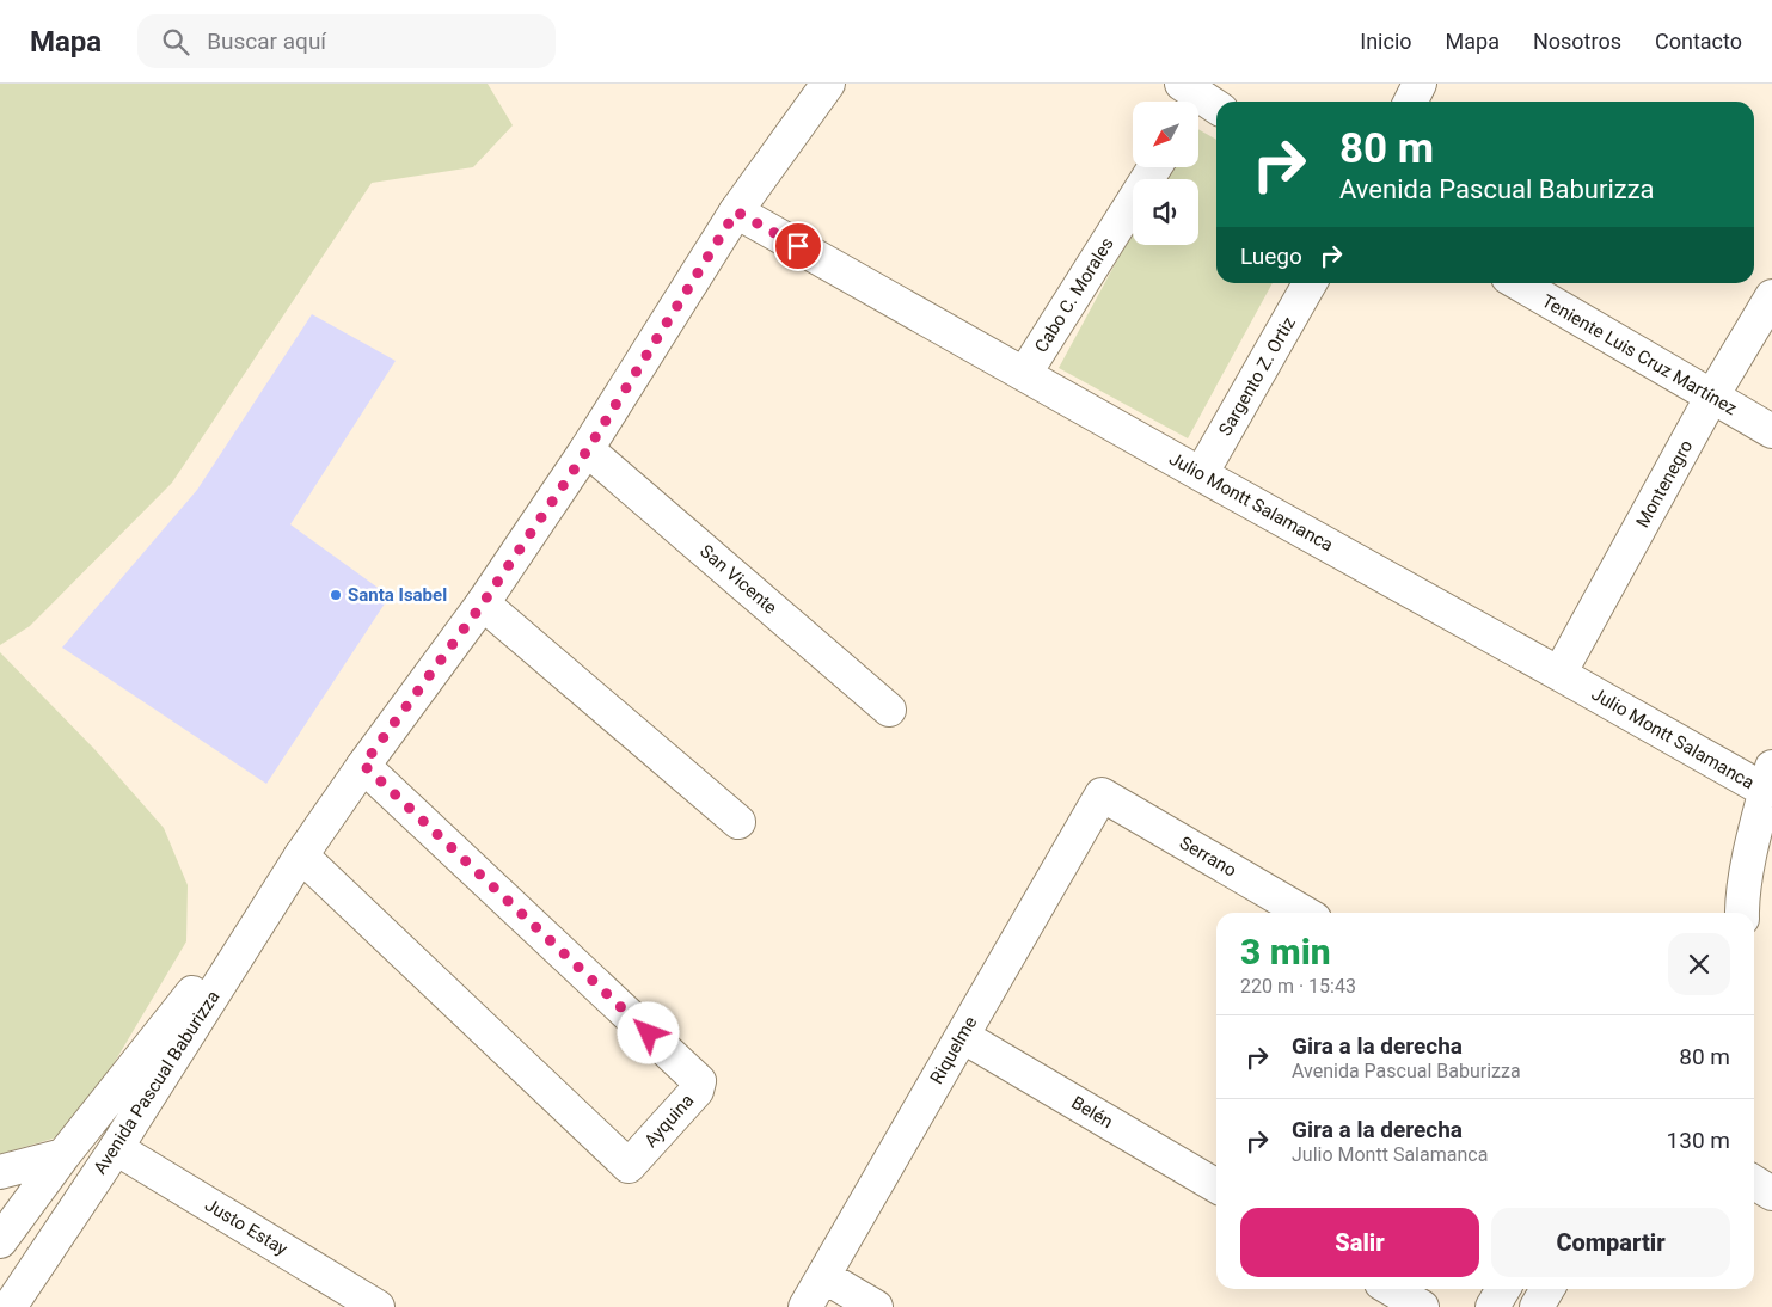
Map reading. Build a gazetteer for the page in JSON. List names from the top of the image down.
{
  "streets": {
    "street": [
      "Cabo C. Morales",
      "Teniente Luis Cruz Martínez",
      "Sargento Z. Ortiz",
      "Montenegro",
      "Julio Montt Salamanca",
      "San Vicente",
      "Serrano",
      "Riquelme",
      "Avenida Pascual Baburizza",
      "Belén",
      "Ayquina",
      "Justo Estay"
    ]
  },
  "crossings": [
    ["Cabo C. Morales", "Julio Montt Salamanca"],
    ["Teniente Luis Cruz Martínez", "Montenegro"],
    ["Sargento Z. Ortiz", "Julio Montt Salamanca"],
    ["Montenegro", "Julio Montt Salamanca"],
    ["Julio Montt Salamanca", "Avenida Pascual Baburizza"],
    ["San Vicente", "Avenida Pascual Baburizza"],
    ["Serrano", "Riquelme"],
    ["Riquelme", "Belén"],
    ["Avenida Pascual Baburizza", "Ayquina"],
    ["Avenida Pascual Baburizza", "Justo Estay"]
  ],
  "places": ["Santa Isabel"],
  "north": "bottom left",
  "page": {
    "header": "Mapa",
    "search": "Buscar aquí",
    "nav": [
      "Inicio",
      "Mapa",
      "Nosotros",
      "Contacto"
    ],
    "turn": ["80 m", "Avenida Pascual Baburizza"],
    "then": "Luego",
    "heading": ["3 min", "220 m · 15:43"],
    "list": [
      {
        "name": "Gira a la derecha",
        "note": "Avenida Pascual Baburizza",
        "value": "80 m"
      },
      {
        "name": "Gira a la derecha",
        "note": "Julio Montt Salamanca",
        "value": "130 m"
      }
    ],
    "buttons": ["Salir", "Compartir"]
  }
}
